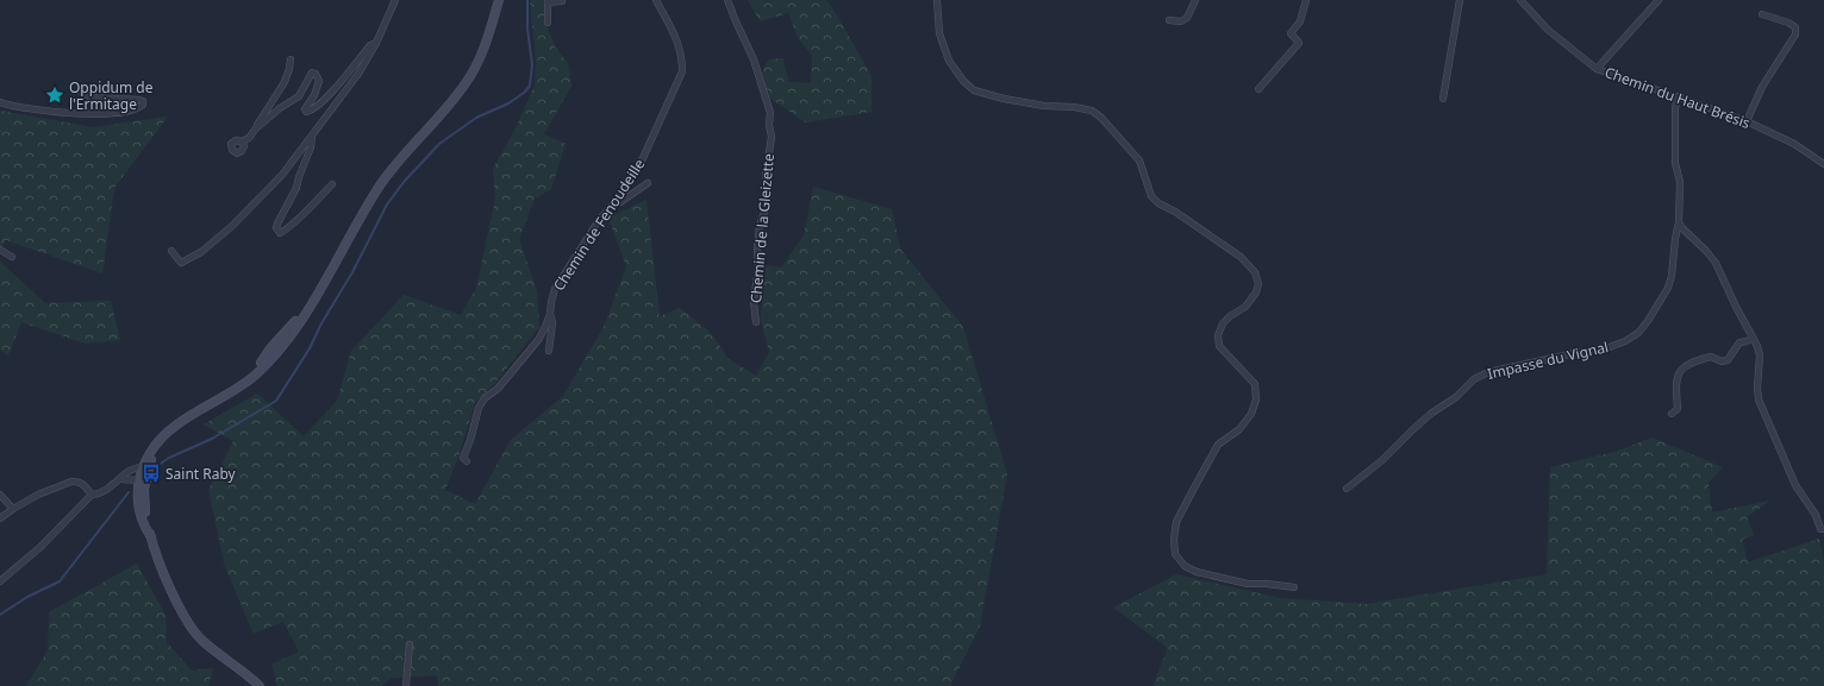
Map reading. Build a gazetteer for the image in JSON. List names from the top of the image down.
{
  "streets": {
    "street": [
      "Chemin du Haut Brésis",
      "Chemin de Fenoudeille",
      "Chemin de la Gleizette",
      "Impasse du Vignal"
    ]
  },
  "crossings": [
    ["Chemin du Haut Brésis", "Impasse du Vignal"]
  ],
  "places": {
    "place": ["Oppidum de l'Ermitage"],
    "bus stop": ["Saint Raby"]
  }
}
